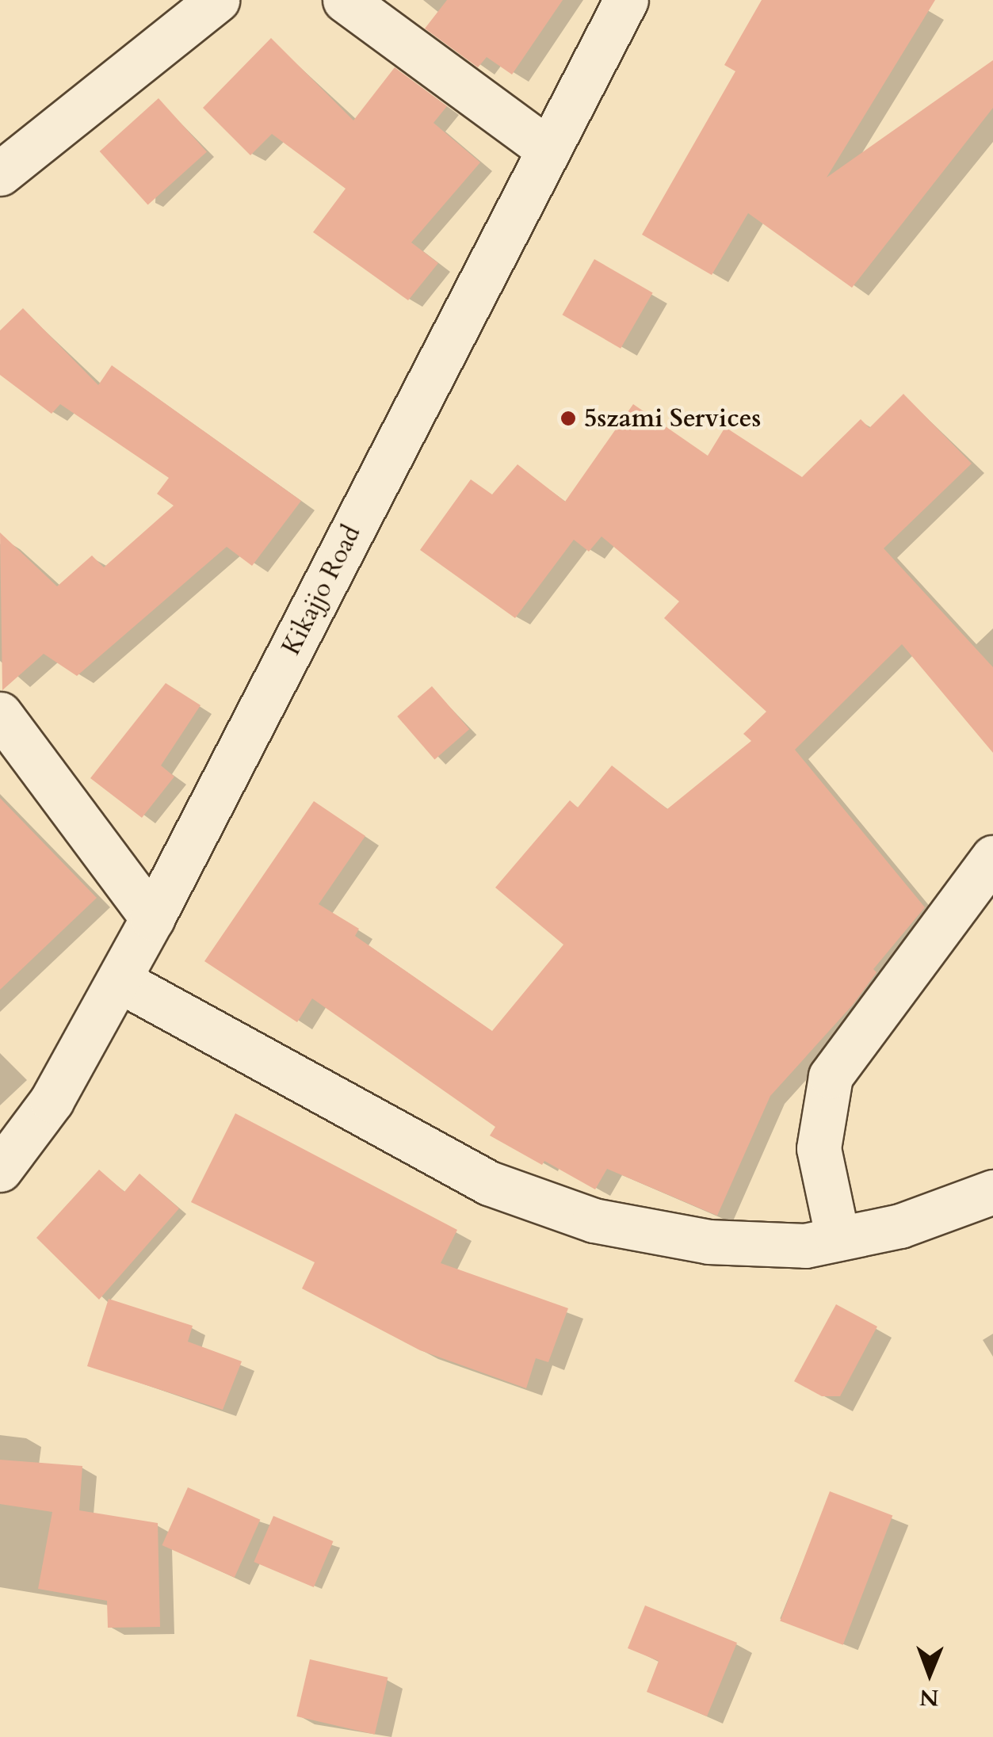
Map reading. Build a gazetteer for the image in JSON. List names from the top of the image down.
{
  "streets": {
    "street": ["Kikajjo Road"]
  },
  "places": ["5szami Services"],
  "north": "bottom"
}
